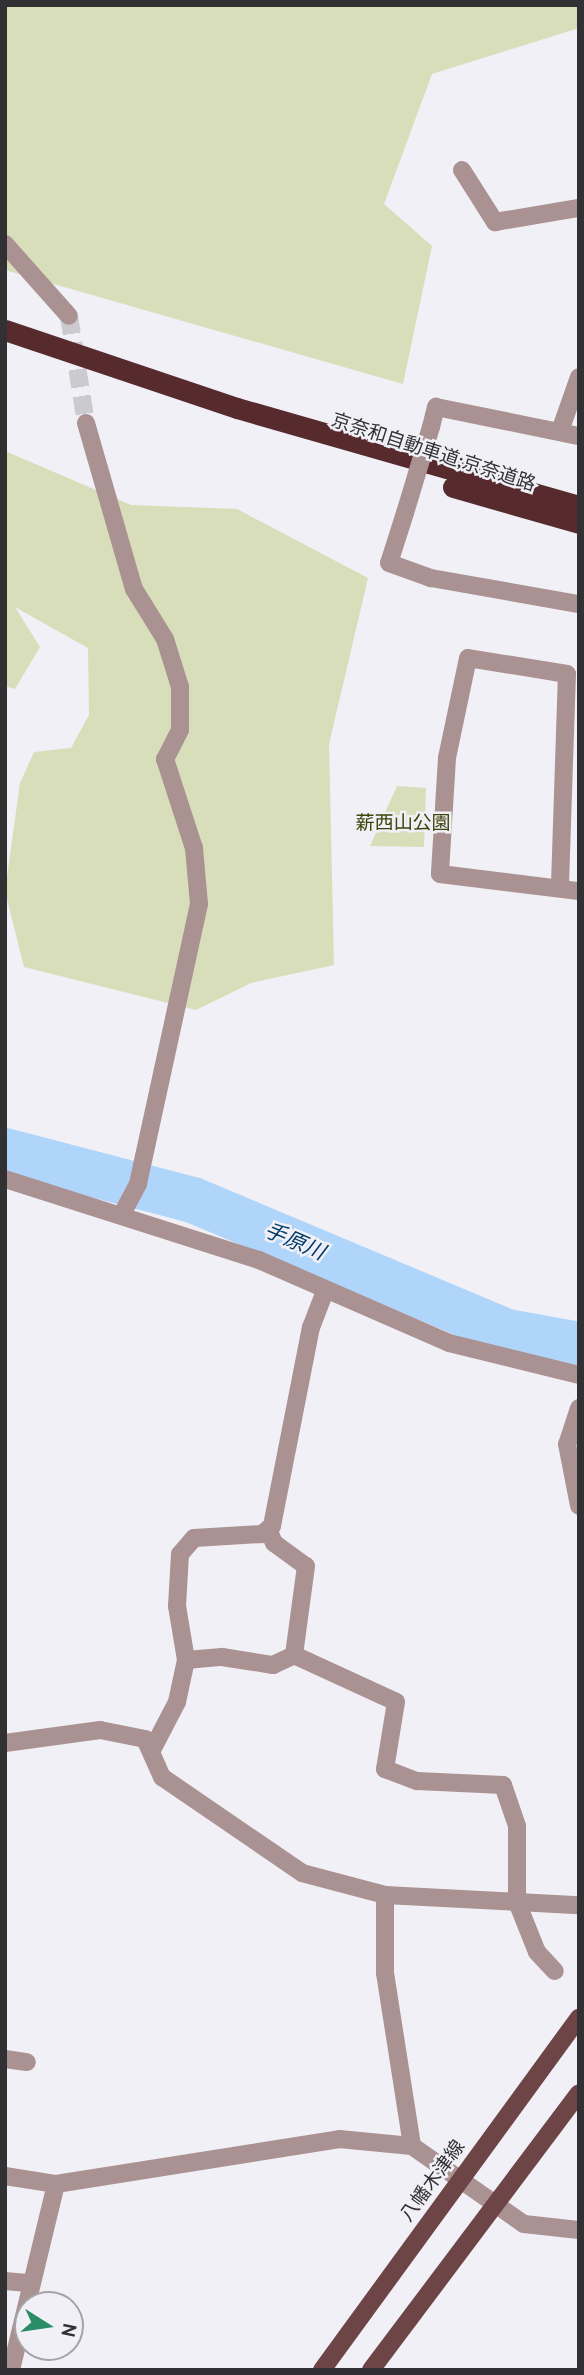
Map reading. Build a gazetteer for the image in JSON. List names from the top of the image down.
{
  "streets": {
    "highway": ["京奈和自動車道;京奈道路"],
    "main road": ["八幡木津線"]
  },
  "water": ["手原川"],
  "parks": ["薪西山公園"],
  "north": "right"
}
